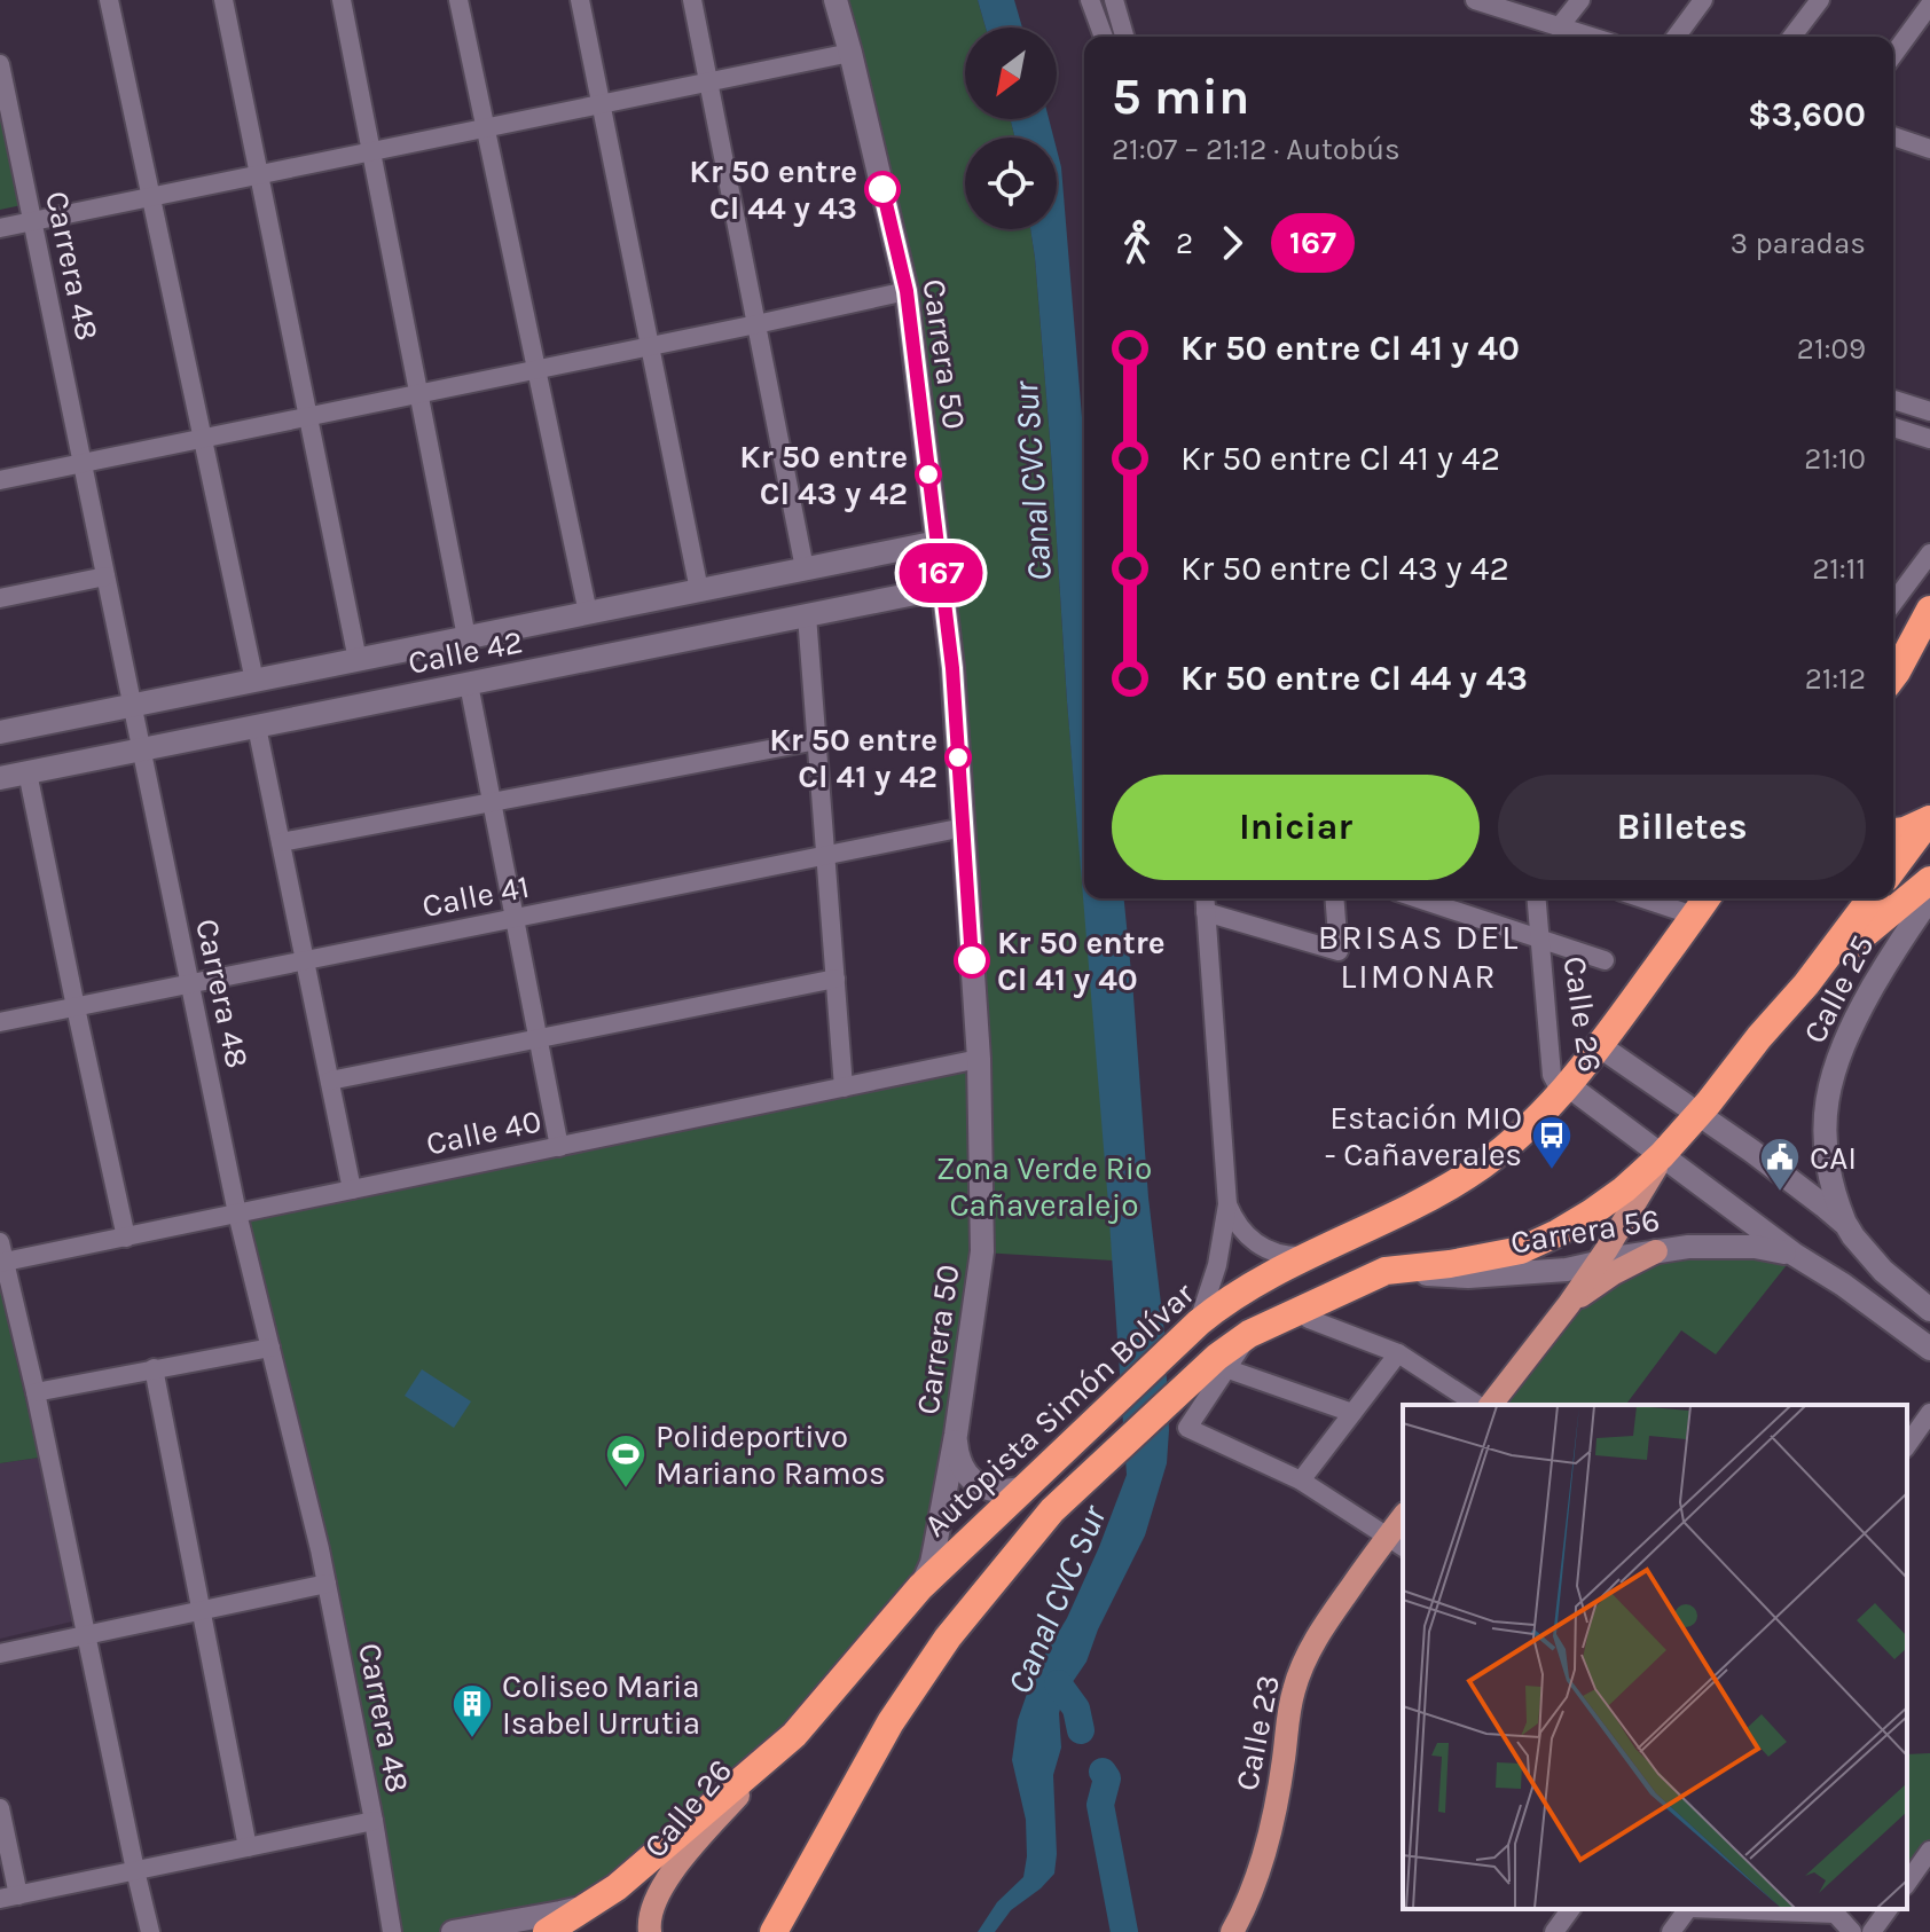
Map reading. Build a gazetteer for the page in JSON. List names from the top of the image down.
{
  "streets": {
    "highway": ["Autopista Simón Bolívar"],
    "main road": ["Calle 26", "Calle 23"],
    "street": [
      "Carrera 48",
      "Carrera 50",
      "Calle 42",
      "Calle 41",
      "Calle 25",
      "Calle 40",
      "Carrera 56"
    ]
  },
  "crossings": [
    ["Carrera 48", "Calle 42"],
    ["Carrera 48", "Calle 41"],
    ["Carrera 48", "Calle 40"],
    ["Carrera 50", "Calle 42"],
    ["Carrera 50", "Calle 41"],
    ["Carrera 50", "Calle 40"],
    ["Carrera 50", "Autopista Simón Bolívar"],
    ["Calle 26", "Carrera 56"],
    ["Calle 26", "Autopista Simón Bolívar"],
    ["Carrera 56", "Autopista Simón Bolívar"]
  ],
  "districts": ["BRISAS DEL LIMONAR"],
  "water": ["Canal CVC Sur"],
  "parks": ["Zona Verde Rio Cañaveralejo"],
  "places": {
    "other": [
      "Kr 50 entre Cl 44 y 43",
      "Kr 50 entre Cl 43 y 42",
      "Kr 50 entre Cl 41 y 42",
      "Kr 50 entre Cl 41 y 40"
    ],
    "bus stop": ["Estación MIO - Cañaverales"],
    "public building": ["CAI"],
    "sports": ["Polideportivo Mariano Ramos"],
    "building": ["Coliseo Maria Isabel Urrutia"]
  },
  "lines": ["bus line 167"],
  "north": "bottom left",
  "page": {
    "on_map": "167",
    "heading": ["5 min", "21:07 – 21:12 · Autobús", "$3,600"],
    "legs": ["2", "167", "3 paradas"],
    "list": [
      {
        "name": "Kr 50 entre Cl 41 y 40",
        "value": "21:09"
      },
      {
        "name": "Kr 50 entre Cl 41 y 42",
        "value": "21:10"
      },
      {
        "name": "Kr 50 entre Cl 43 y 42",
        "value": "21:11"
      },
      {
        "name": "Kr 50 entre Cl 44 y 43",
        "value": "21:12"
      }
    ],
    "buttons": ["Iniciar", "Billetes"]
  }
}
